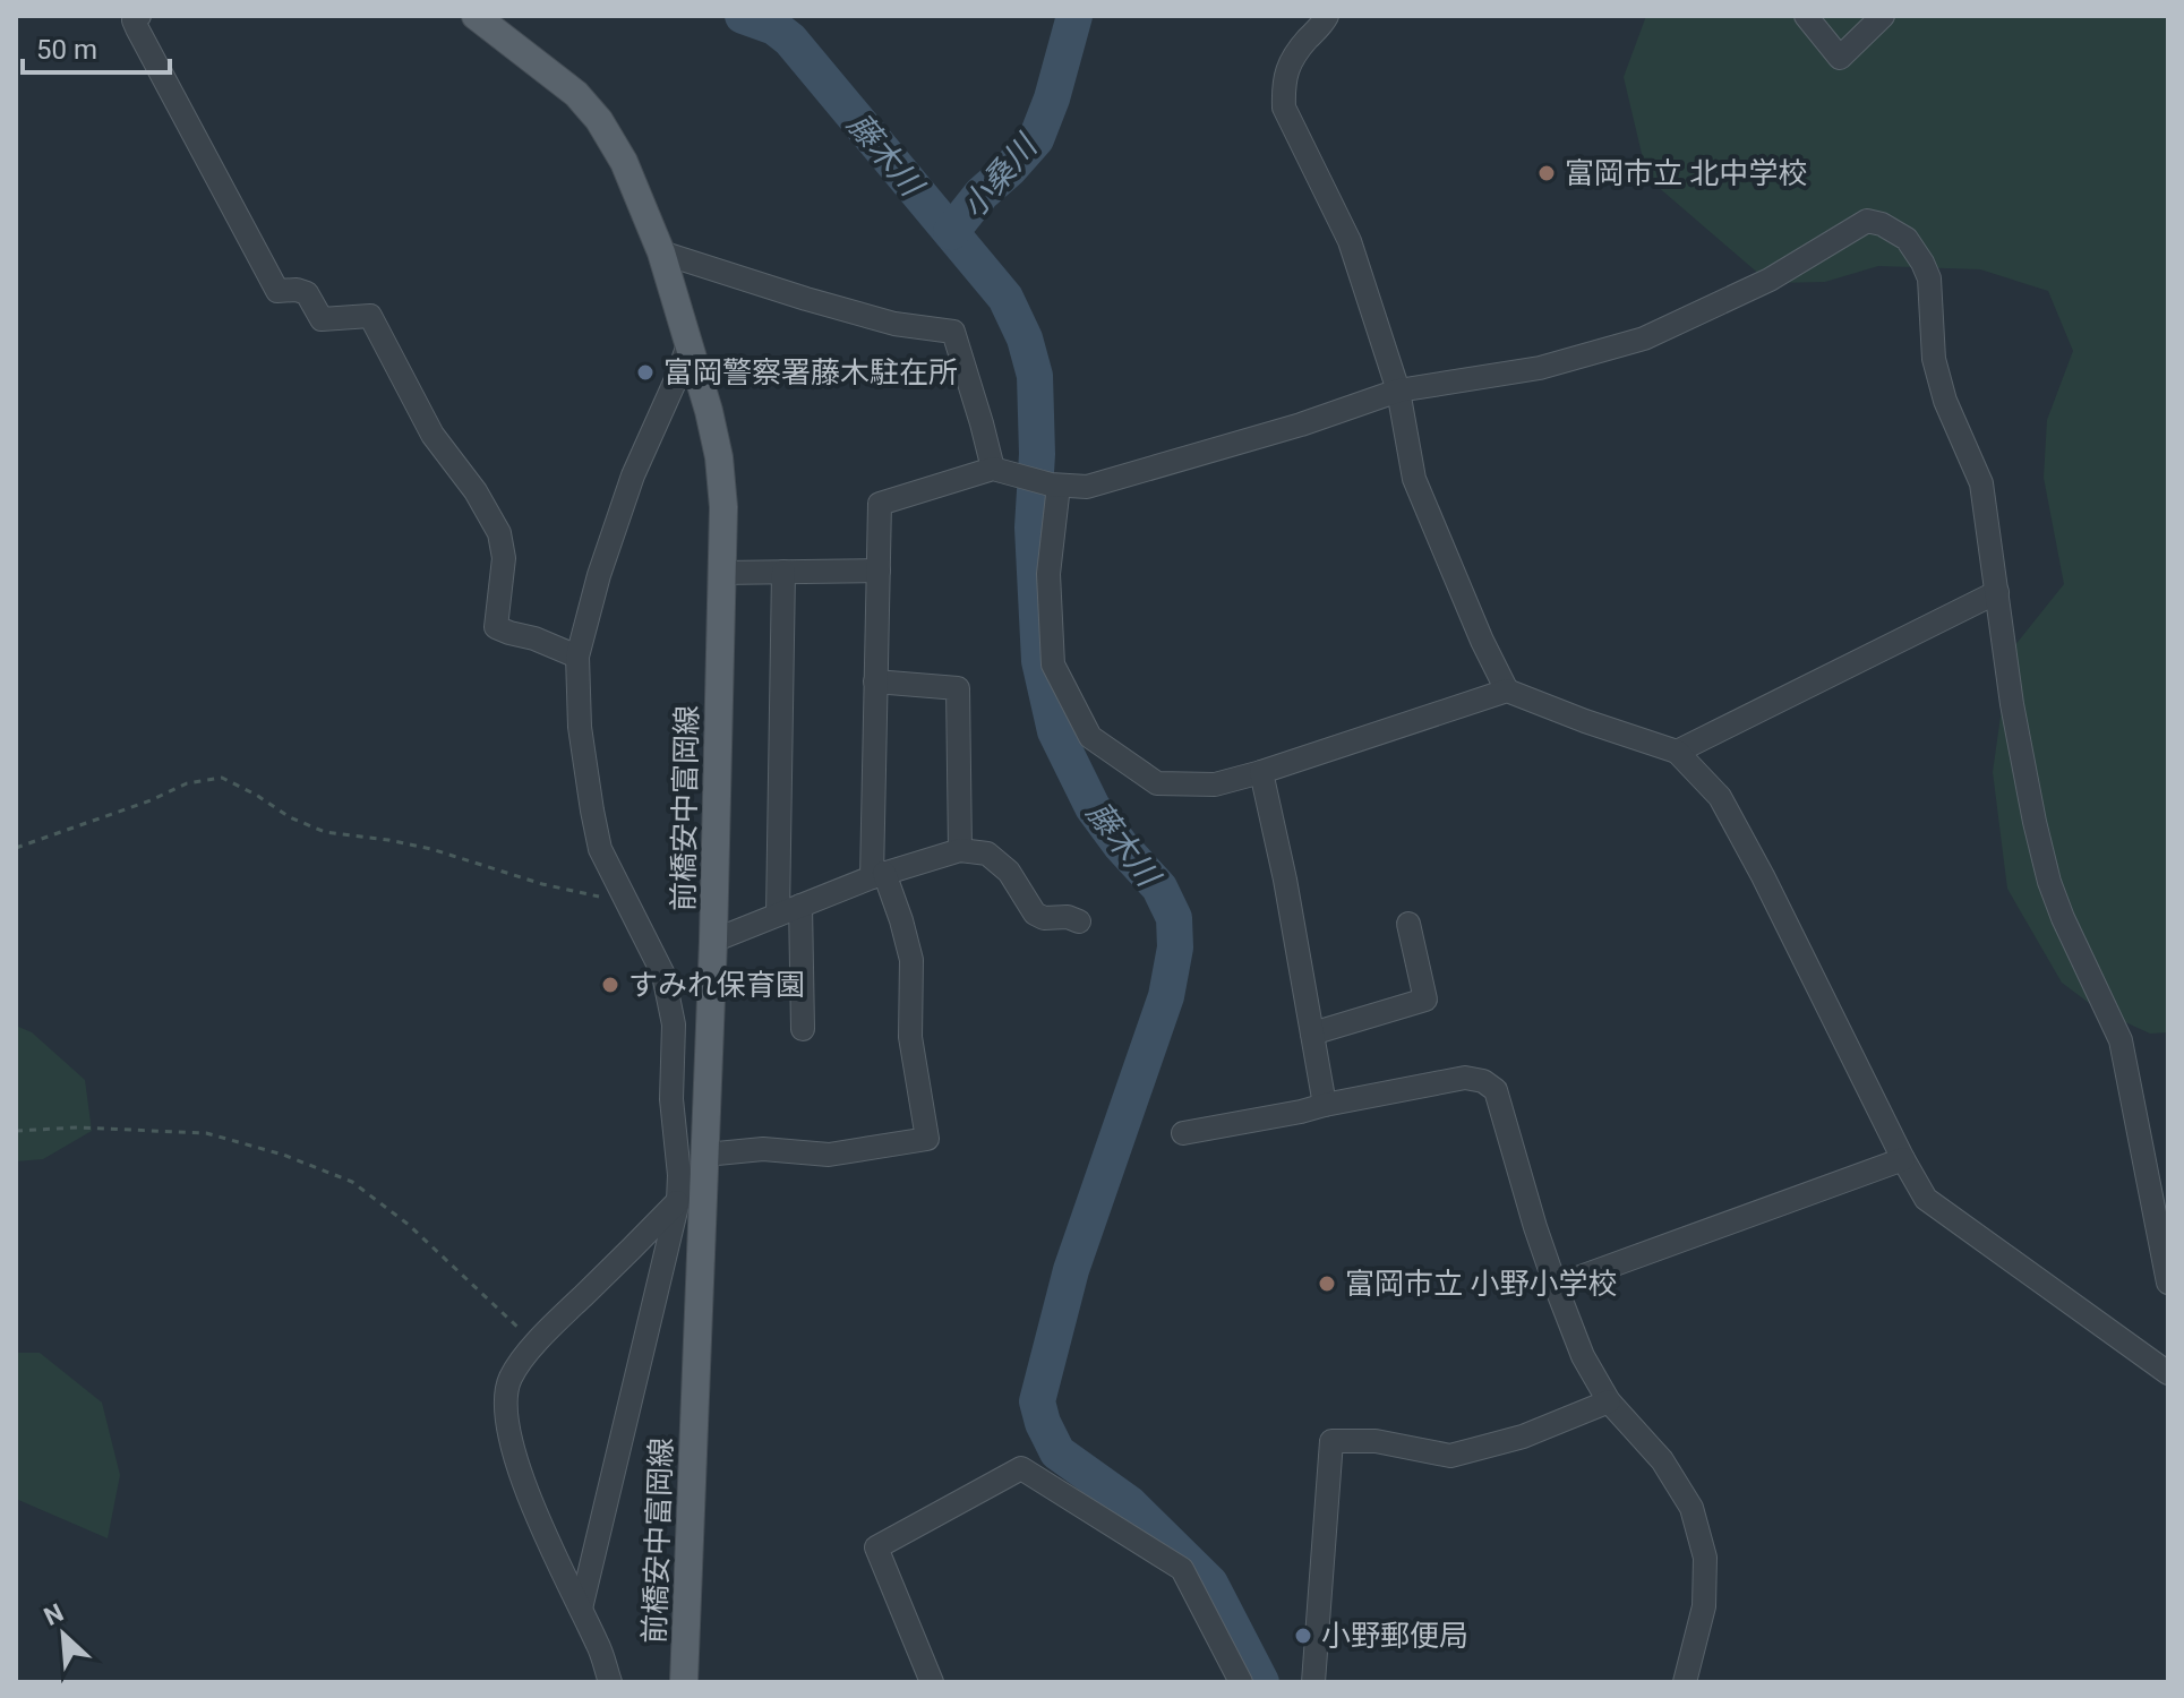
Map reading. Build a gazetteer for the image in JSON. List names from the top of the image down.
{
  "streets": {
    "main road": ["前橋安中富岡線"]
  },
  "water": ["藤木川", "小桑川"],
  "places": [
    "富岡市立 北中学校",
    "富岡警察署藤木駐在所",
    "すみれ保育園",
    "富岡市立 小野小学校",
    "小野郵便局"
  ],
  "scale_bar": "50 m",
  "north": "top left"
}
